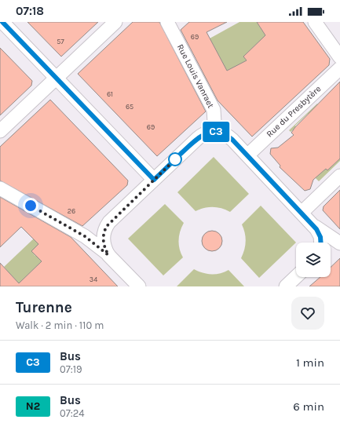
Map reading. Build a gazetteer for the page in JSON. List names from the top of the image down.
{
  "streets": {
    "street": ["Rue Louis Vanraet", "Rue du Presbytère"]
  },
  "lines": ["bus line C3"],
  "house_numbers": [
    "69",
    "57",
    "61",
    "65",
    "69",
    "26",
    "34"
  ],
  "page": {
    "status": "07:18",
    "on_map": "C3",
    "heading": ["Turenne", "Walk · 2 min · 110 m"],
    "list": [
      {
        "mark": "C3",
        "name": "Bus",
        "note": "07:19",
        "value": "1 min"
      },
      {
        "mark": "N2",
        "name": "Bus",
        "note": "07:24",
        "value": "6 min"
      }
    ]
  }
}
